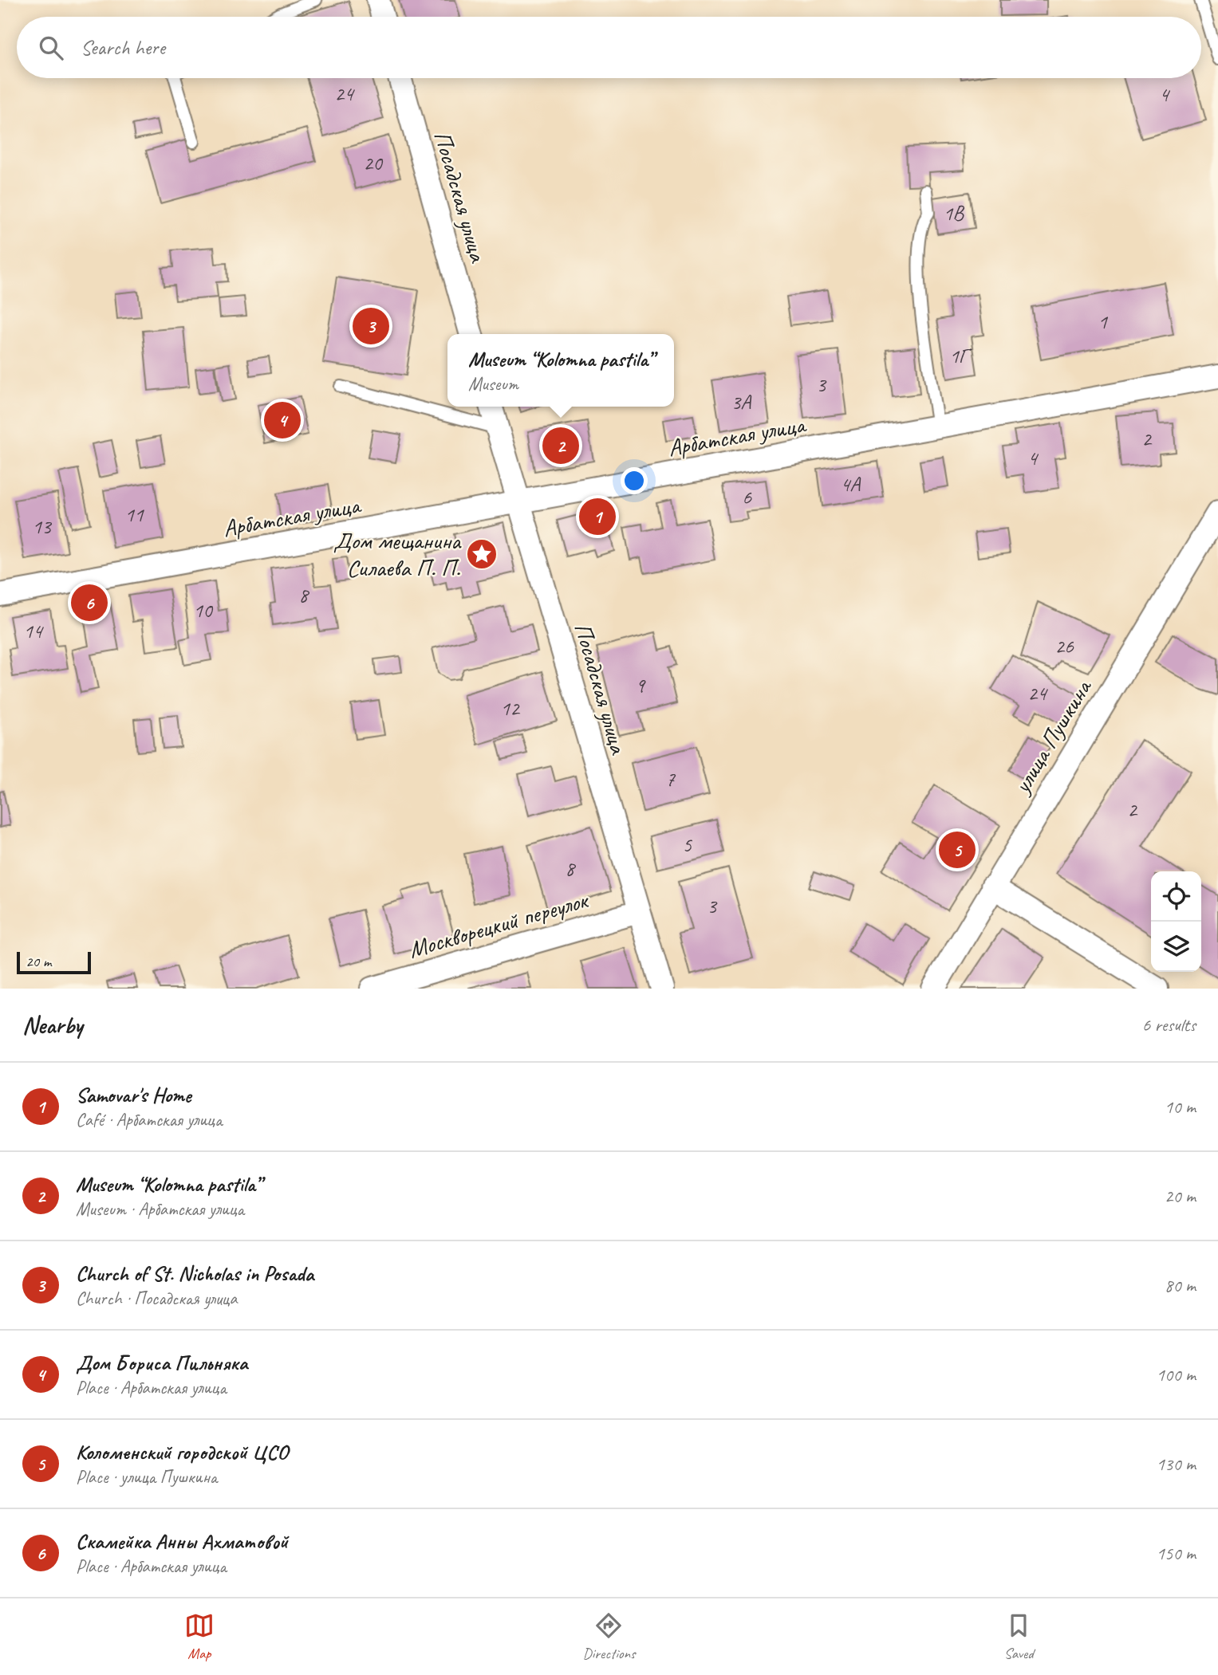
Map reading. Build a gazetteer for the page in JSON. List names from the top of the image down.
{
  "streets": {
    "street": [
      "Посадская улица",
      "Арбатская улица",
      "улица Пушкина",
      "Москворецкий переулок"
    ]
  },
  "crossings": [
    ["Посадская улица", "Арбатская улица"],
    ["Посадская улица", "Москворецкий переулок"]
  ],
  "places": {
    "place": ["Дом мещанина Силаева П. П."]
  },
  "house_numbers": [
    "24",
    "4",
    "20",
    "1В",
    "1",
    "1Г",
    "3",
    "3А",
    "2",
    "4",
    "4А",
    "6",
    "11",
    "13",
    "8",
    "10",
    "14",
    "26",
    "9",
    "24",
    "12",
    "7",
    "2",
    "5",
    "8",
    "3"
  ],
  "scale_bar": "20 m",
  "page": {
    "search": "Search here",
    "pins": [
      "3",
      "4",
      "2",
      "1",
      "6",
      "5"
    ],
    "popup": ["Museum “Kolomna pastila”", "Museum"],
    "scale": "20 m",
    "heading": ["Nearby", "6 results"],
    "list": [
      {
        "mark": "1",
        "name": "Samovar's Home",
        "note": "Café · Арбатская улица",
        "value": "10 m"
      },
      {
        "mark": "2",
        "name": "Museum “Kolomna pastila”",
        "note": "Museum · Арбатская улица",
        "value": "20 m"
      },
      {
        "mark": "3",
        "name": "Church of St. Nicholas in Posada",
        "note": "Church · Посадская улица",
        "value": "80 m"
      },
      {
        "mark": "4",
        "name": "Дом Бориса Пильняка",
        "note": "Place · Арбатская улица",
        "value": "100 m"
      },
      {
        "mark": "5",
        "name": "Коломенский городской ЦСО",
        "note": "Place · улица Пушкина",
        "value": "130 m"
      },
      {
        "mark": "6",
        "name": "Скамейка Анны Ахматовой",
        "note": "Place · Арбатская улица",
        "value": "150 m"
      }
    ],
    "nav": ["Map", "Directions", "Saved"]
  }
}
